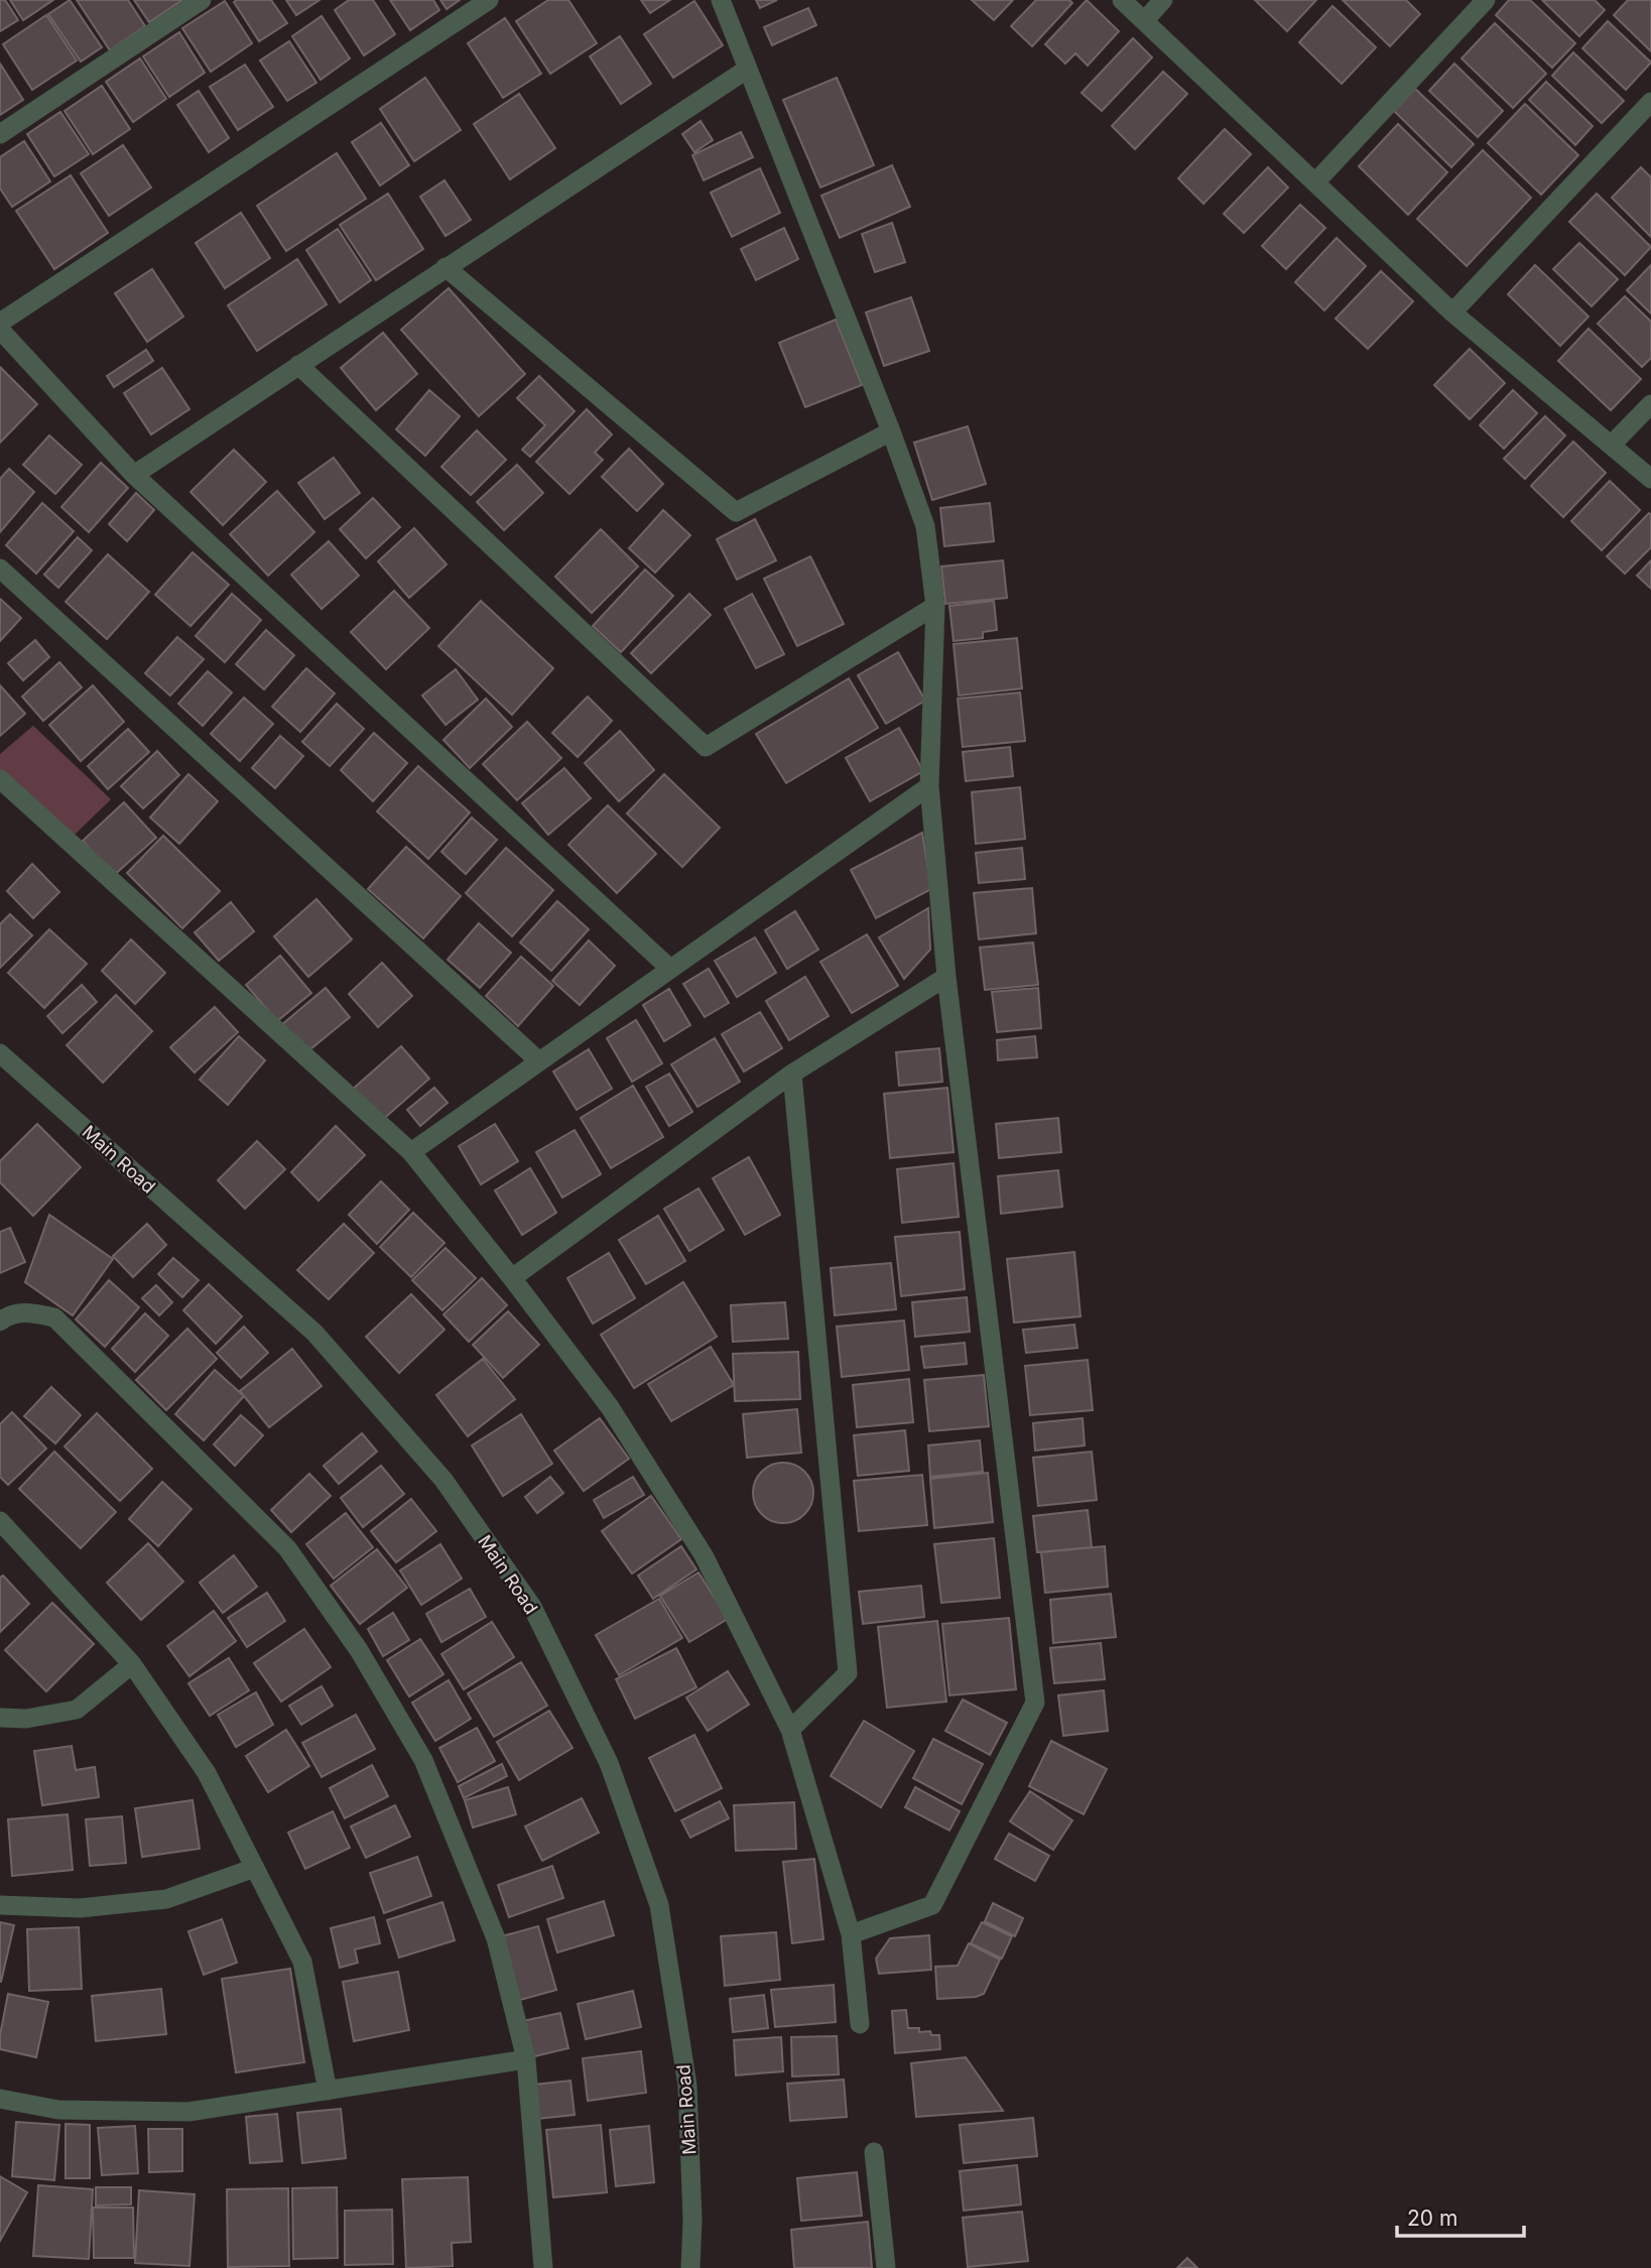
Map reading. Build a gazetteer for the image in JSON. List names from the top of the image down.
{
  "streets": {
    "street": ["Main Road"]
  },
  "scale_bar": "20 m"
}
